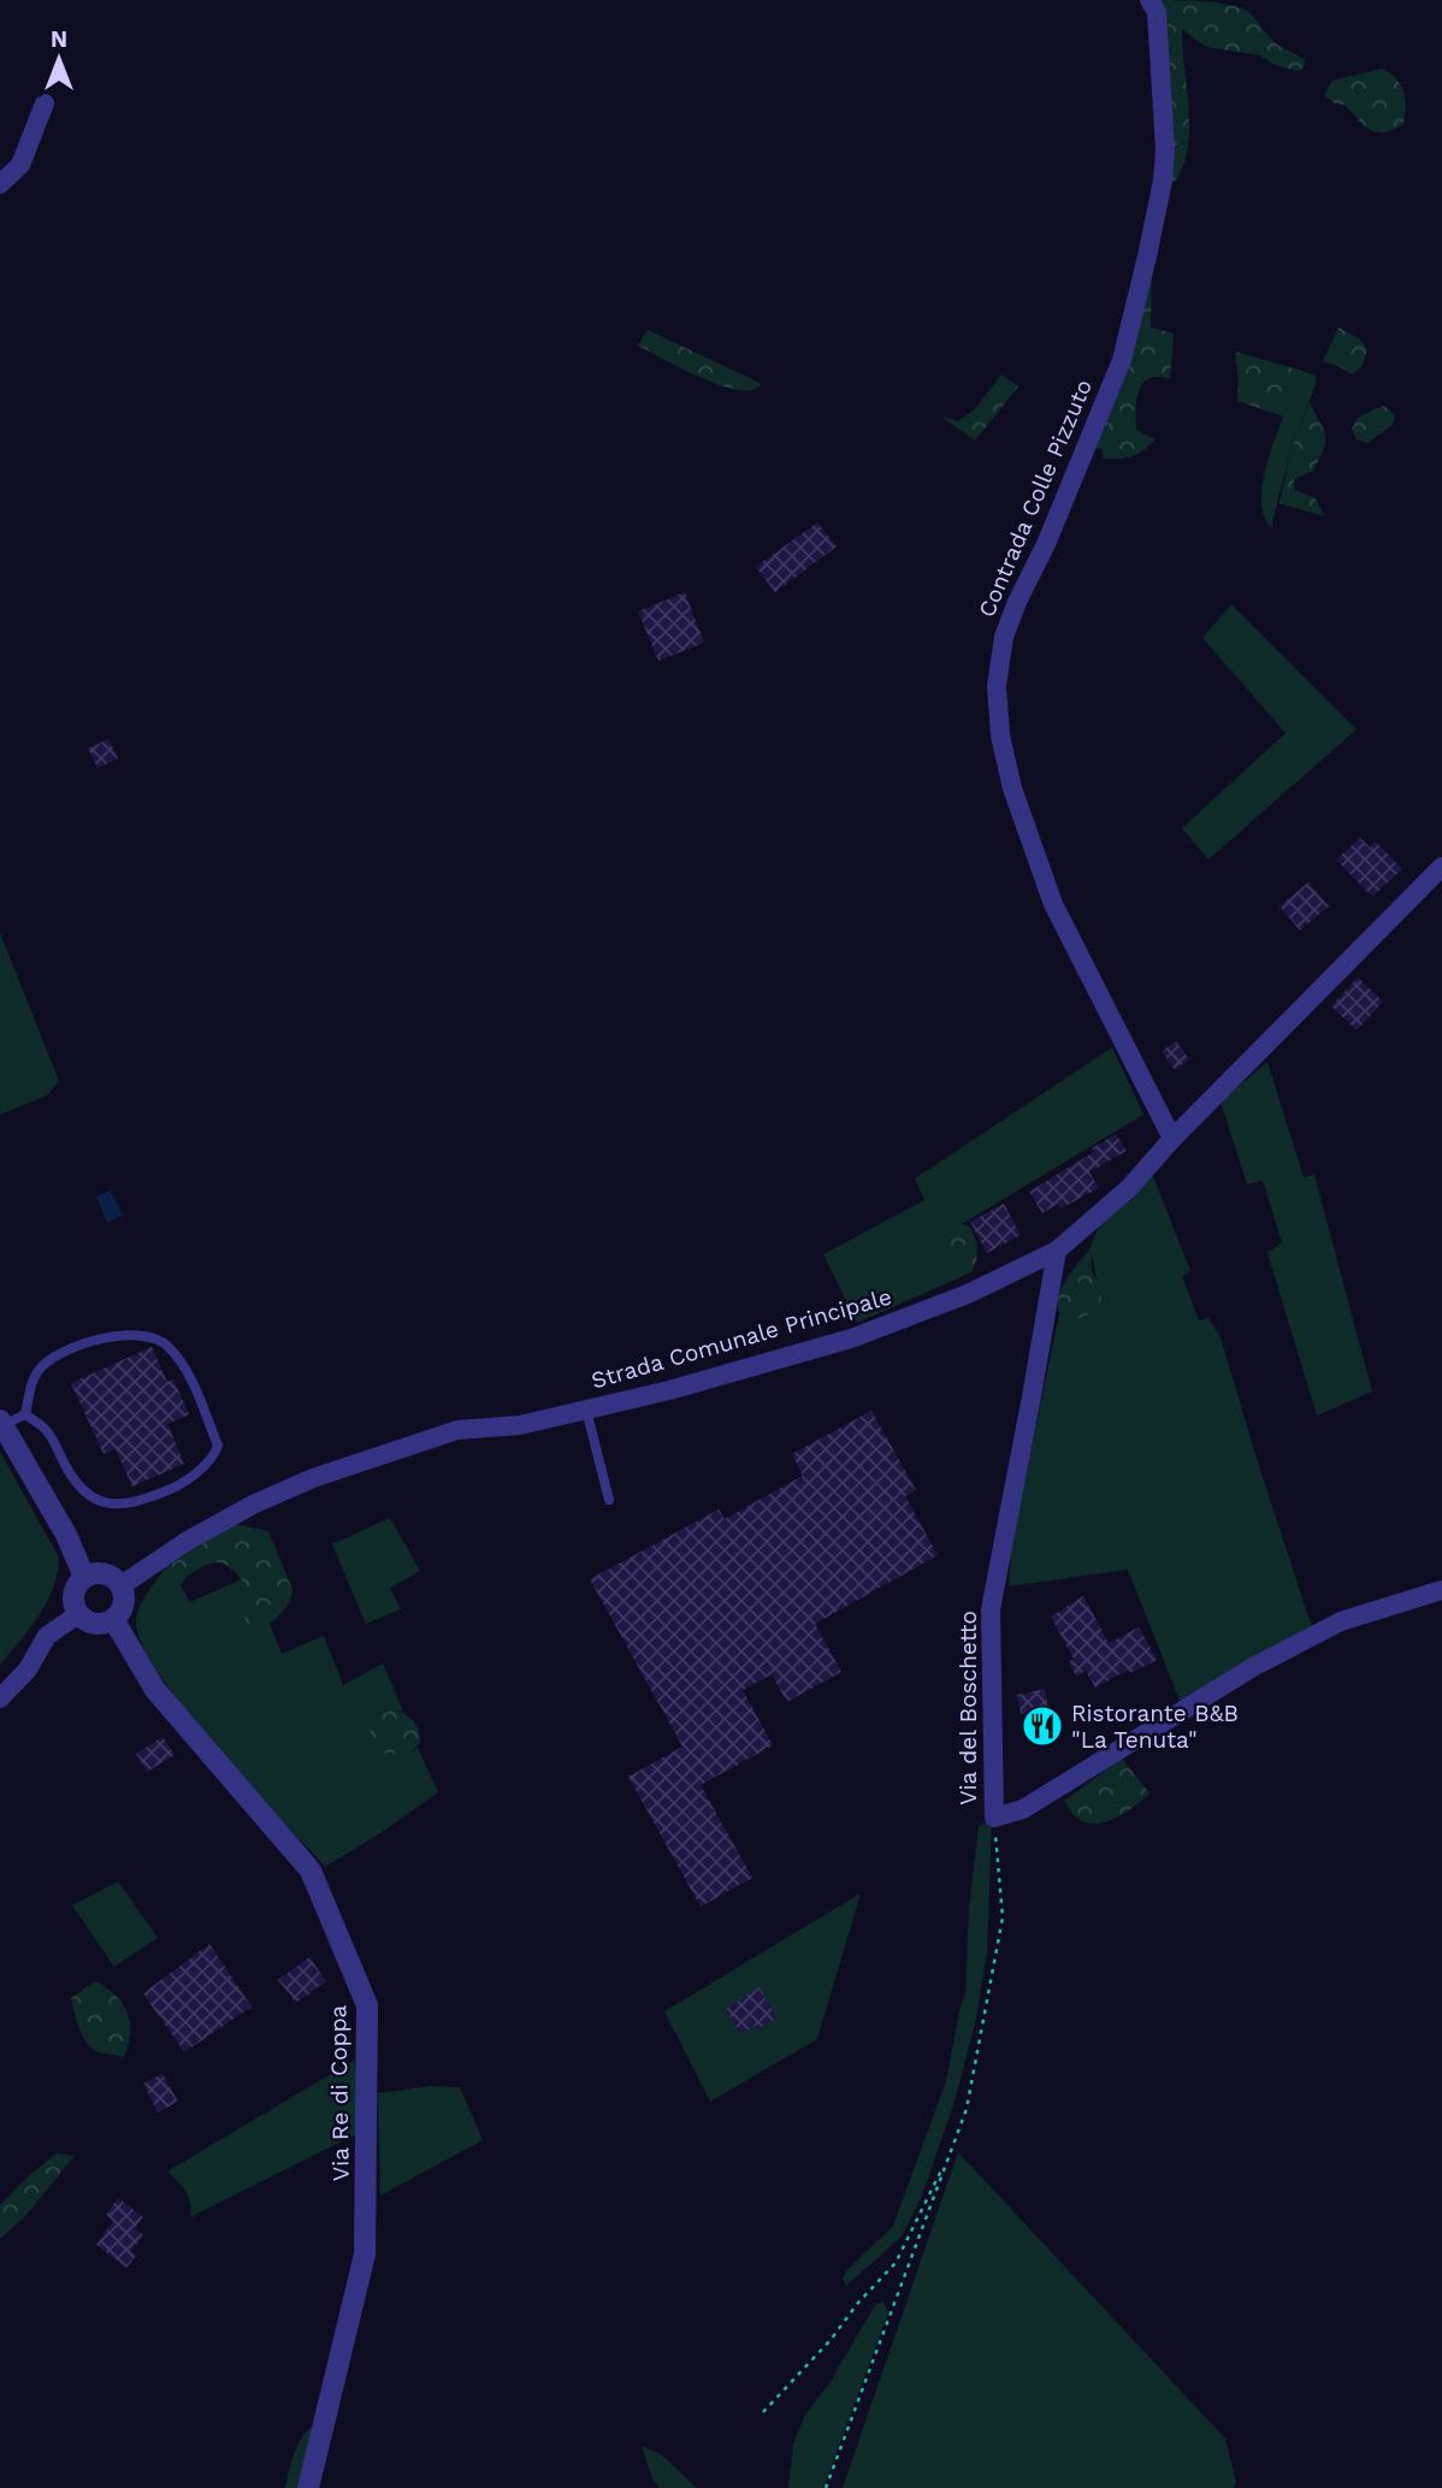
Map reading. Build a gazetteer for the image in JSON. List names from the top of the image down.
{
  "streets": {
    "street": [
      "Contrada Colle Pizzuto",
      "Strada Comunale Principale",
      "Via del Boschetto",
      "Via Re di Coppa"
    ]
  },
  "crossings": [
    ["Contrada Colle Pizzuto", "Strada Comunale Principale"],
    ["Strada Comunale Principale", "Via del Boschetto"],
    ["Strada Comunale Principale", "Via Re di Coppa"]
  ],
  "places": {
    "restaurant": ["Ristorante B&B \"La Tenuta\""]
  },
  "north": "top"
}
